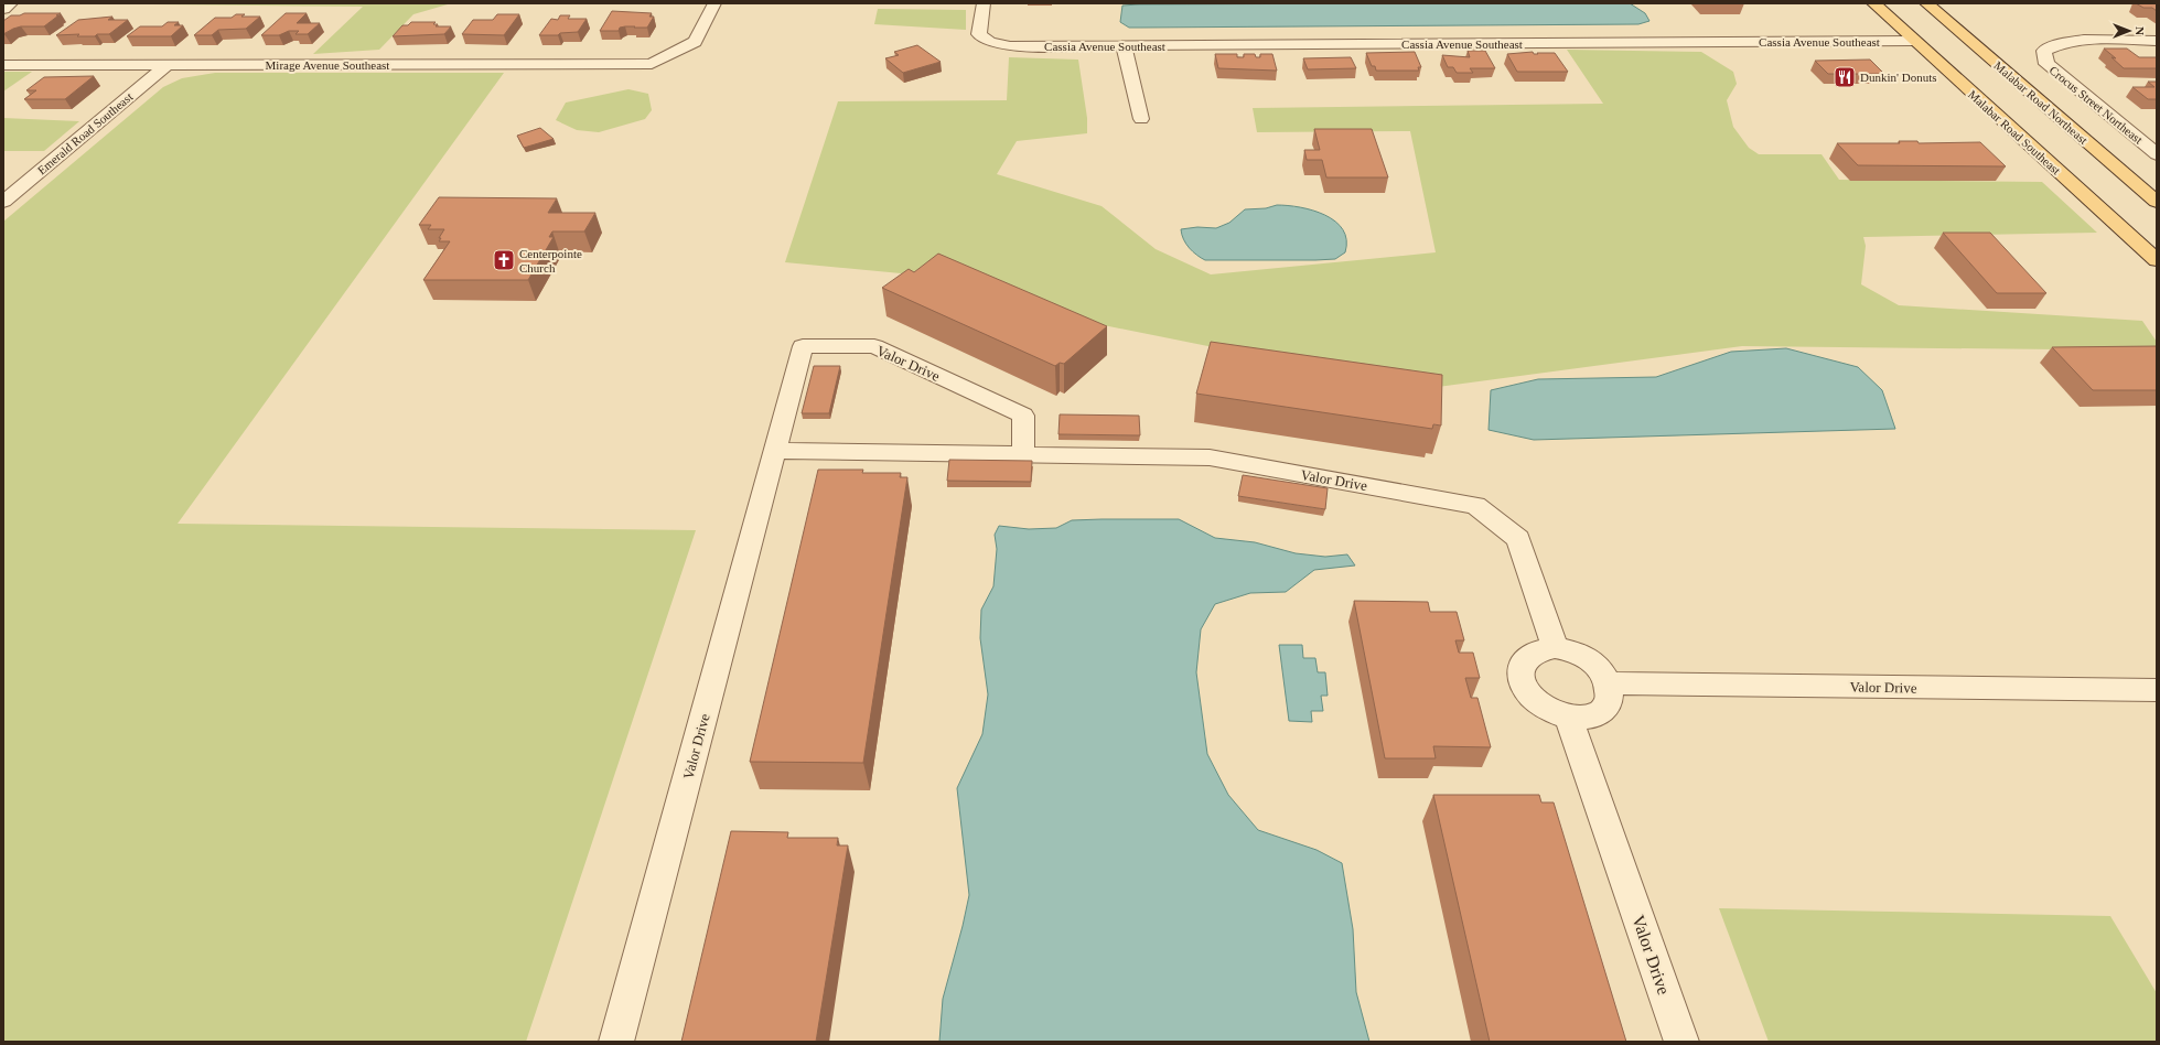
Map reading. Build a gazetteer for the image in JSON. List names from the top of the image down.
{
  "streets": {
    "main road": ["Malabar Road Northeast", "Malabar Road Southeast"],
    "street": [
      "Cassia Avenue Southeast",
      "Mirage Avenue Southeast",
      "Crocus Street Northeast",
      "Emerald Road Southeast",
      "Valor Drive"
    ]
  },
  "crossings": [
    ["Cassia Avenue Southeast", "Malabar Road Southeast"],
    ["Mirage Avenue Southeast", "Emerald Road Southeast"]
  ],
  "places": {
    "restaurant": ["Dunkin' Donuts"],
    "church": ["Centerpointe Church"]
  },
  "north": "right"
}
